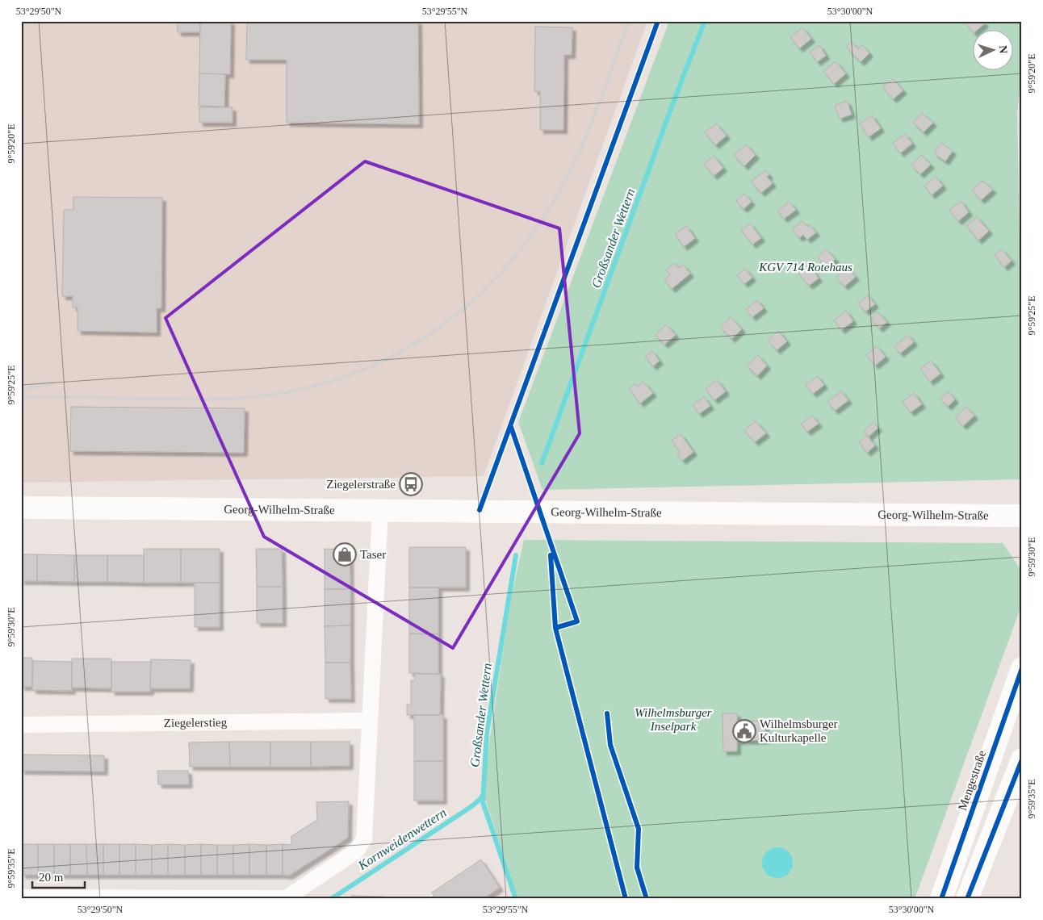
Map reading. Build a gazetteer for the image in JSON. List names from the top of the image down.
{
  "streets": {
    "main road": ["Georg-Wilhelm-Straße", "Mengestraße"],
    "street": ["Ziegelerstieg"]
  },
  "water": ["Großsander Wettern", "Kornweidenwettern"],
  "parks": ["KGV 714 Rotehaus", "Wilhelmsburger Inselpark"],
  "places": {
    "bus stop": ["Ziegelerstraße"],
    "shop": ["Taser"],
    "public building": ["Wilhelmsburger Kulturkapelle"]
  },
  "scale_bar": "20 m",
  "north": "right",
  "coordinates": [
    "53°29'50\"N",
    "53°29'55\"N",
    "53°30'00\"N",
    "9°59'20\"E",
    "9°59'25\"E",
    "9°59'30\"E",
    "9°59'35\"E"
  ]
}
